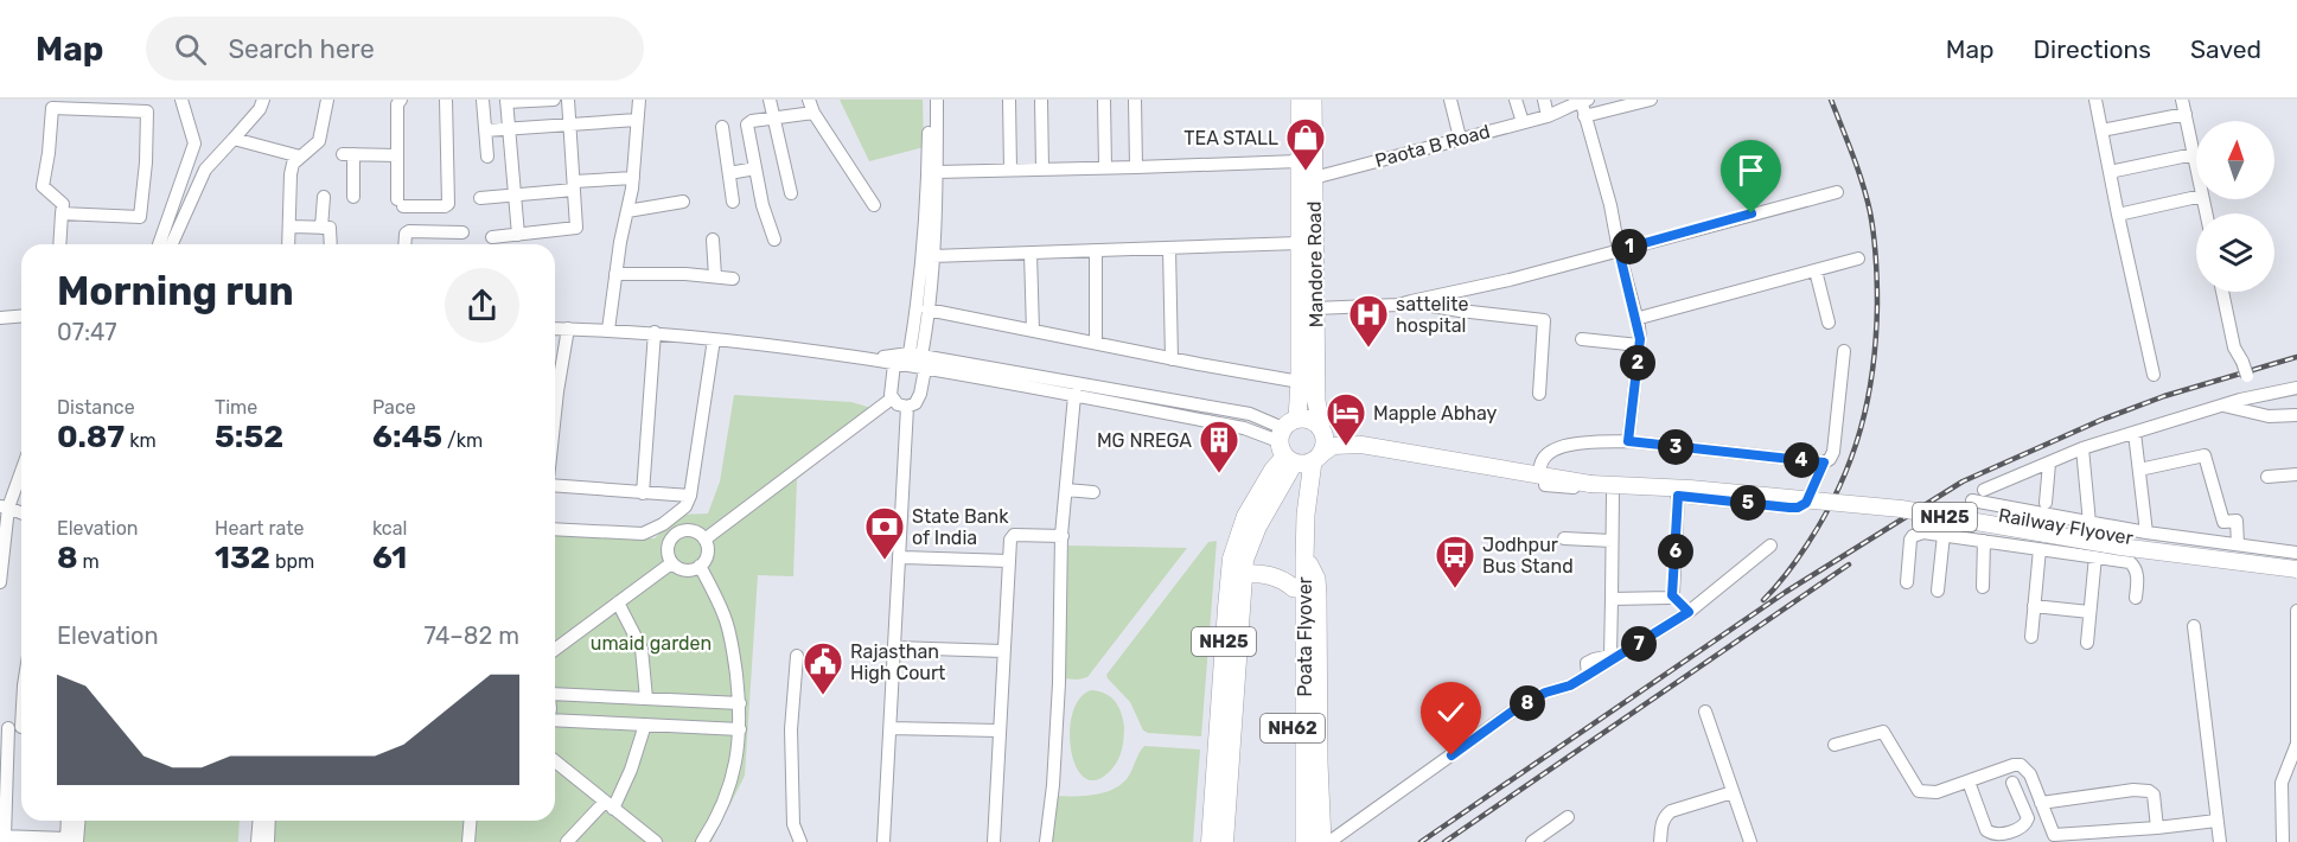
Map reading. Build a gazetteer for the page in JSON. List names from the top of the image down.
{
  "streets": {
    "highway": ["Mandore Road", "Poata Flyover", "NH62"],
    "main road": ["NH25", "Railway Flyover"],
    "street": ["Paota B Road"]
  },
  "crossings": [
    ["Paota B Road", "Mandore Road"],
    ["Mandore Road", "NH25"],
    ["Mandore Road", "NH62"],
    ["NH25", "Railway Flyover"],
    ["NH25", "NH62"],
    ["Poata Flyover", "NH62"]
  ],
  "parks": ["umaid garden"],
  "places": {
    "shop": ["TEA STALL"],
    "hospital": ["sattelite hospital"],
    "hotel": ["Mapple Abhay"],
    "building": ["MG NREGA"],
    "bank": ["State Bank of India"],
    "bus stop": ["Jodhpur Bus Stand"],
    "public building": ["Rajasthan High Court"]
  },
  "north": "top",
  "page": {
    "header": "Map",
    "search": "Search here",
    "nav": ["Map", "Directions", "Saved"],
    "pins": [
      "1",
      "2",
      "3",
      "4",
      "5",
      "6",
      "7",
      "8"
    ],
    "heading": ["Morning run", "07:47"],
    "stats": [
      ["Distance", "0.87 km"],
      ["Time", "5:52"],
      ["Pace", "6:45 /km"],
      ["Elevation", "8 m"],
      ["Heart rate", "132 bpm"],
      ["kcal", "61"]
    ],
    "chart": ["Elevation", "74–82 m"]
  }
}
